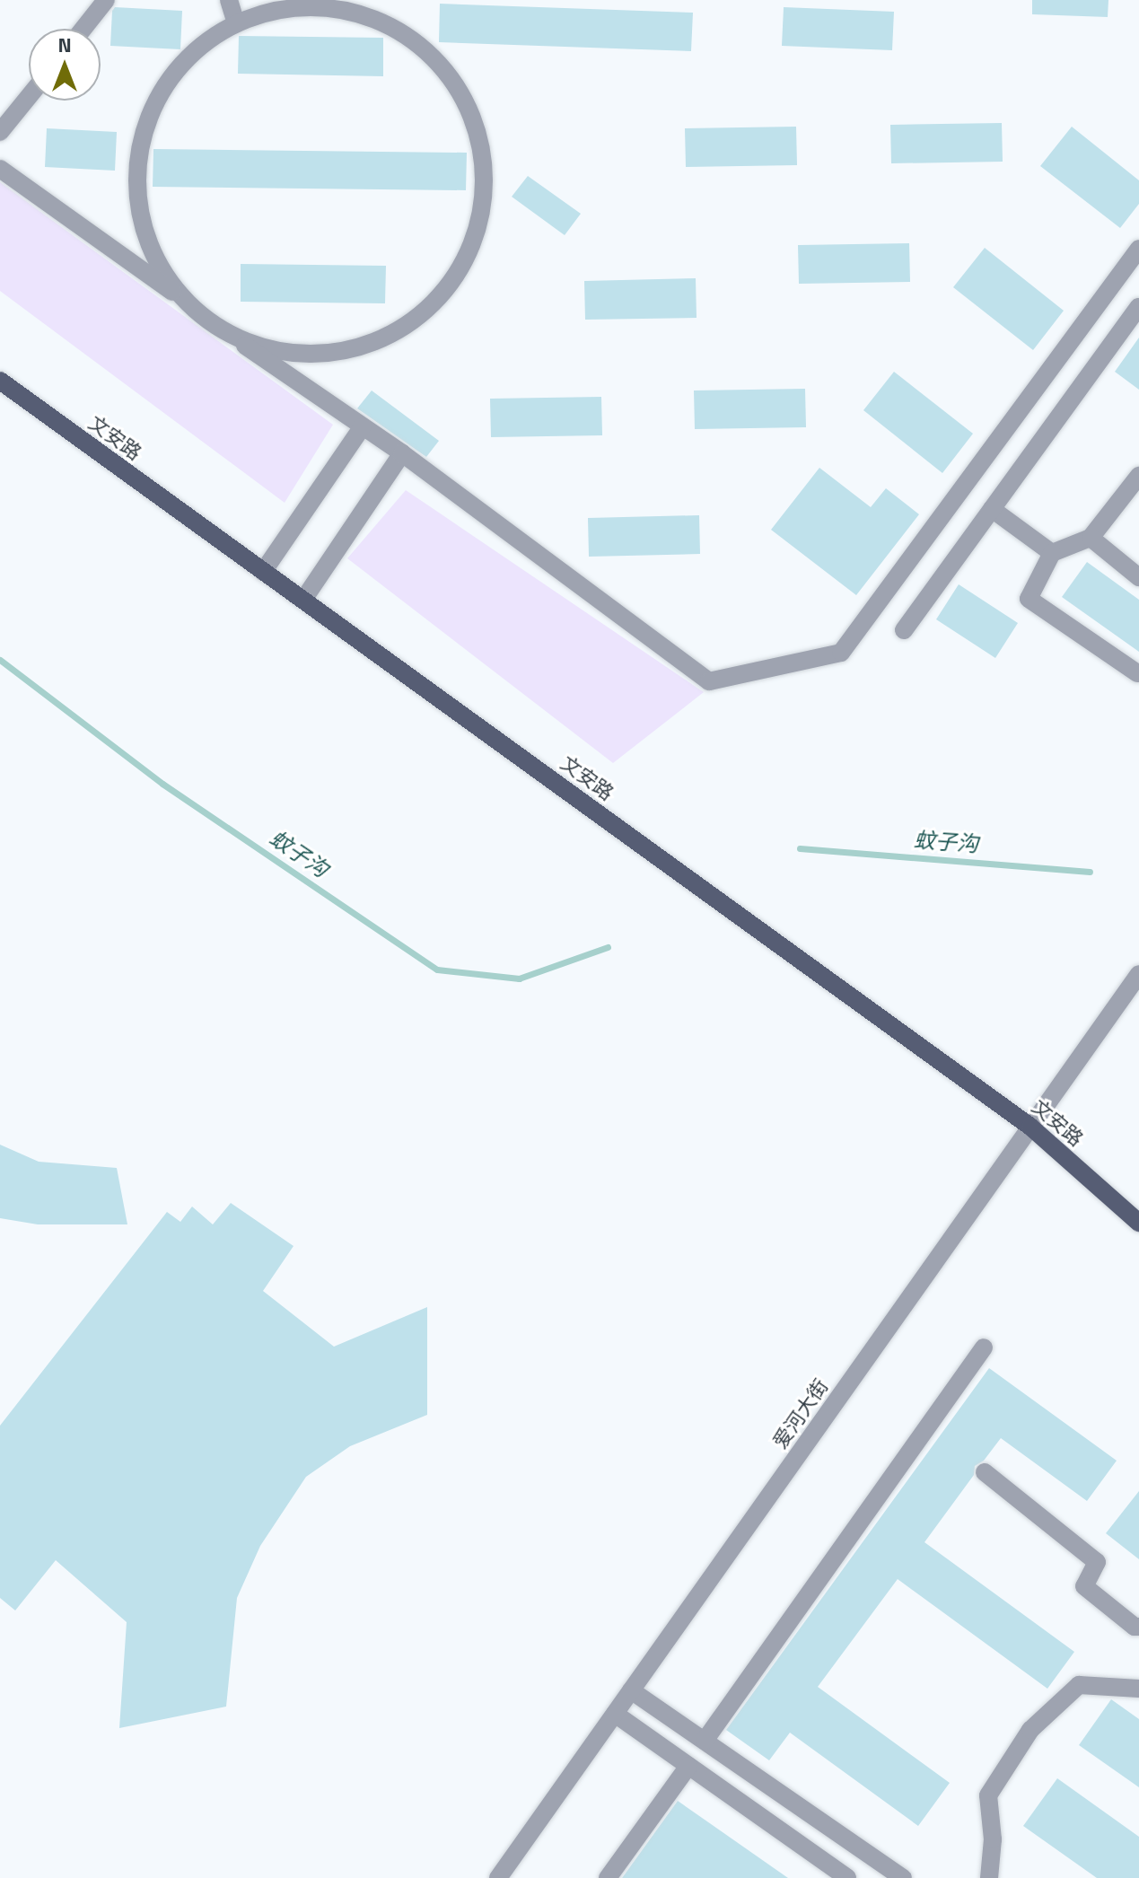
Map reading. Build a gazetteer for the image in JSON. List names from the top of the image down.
{
  "streets": {
    "main road": ["文安路"],
    "street": ["爱河大街"]
  },
  "crossings": [
    ["文安路", "爱河大街"]
  ],
  "water": ["蚊子沟"],
  "north": "top"
}
